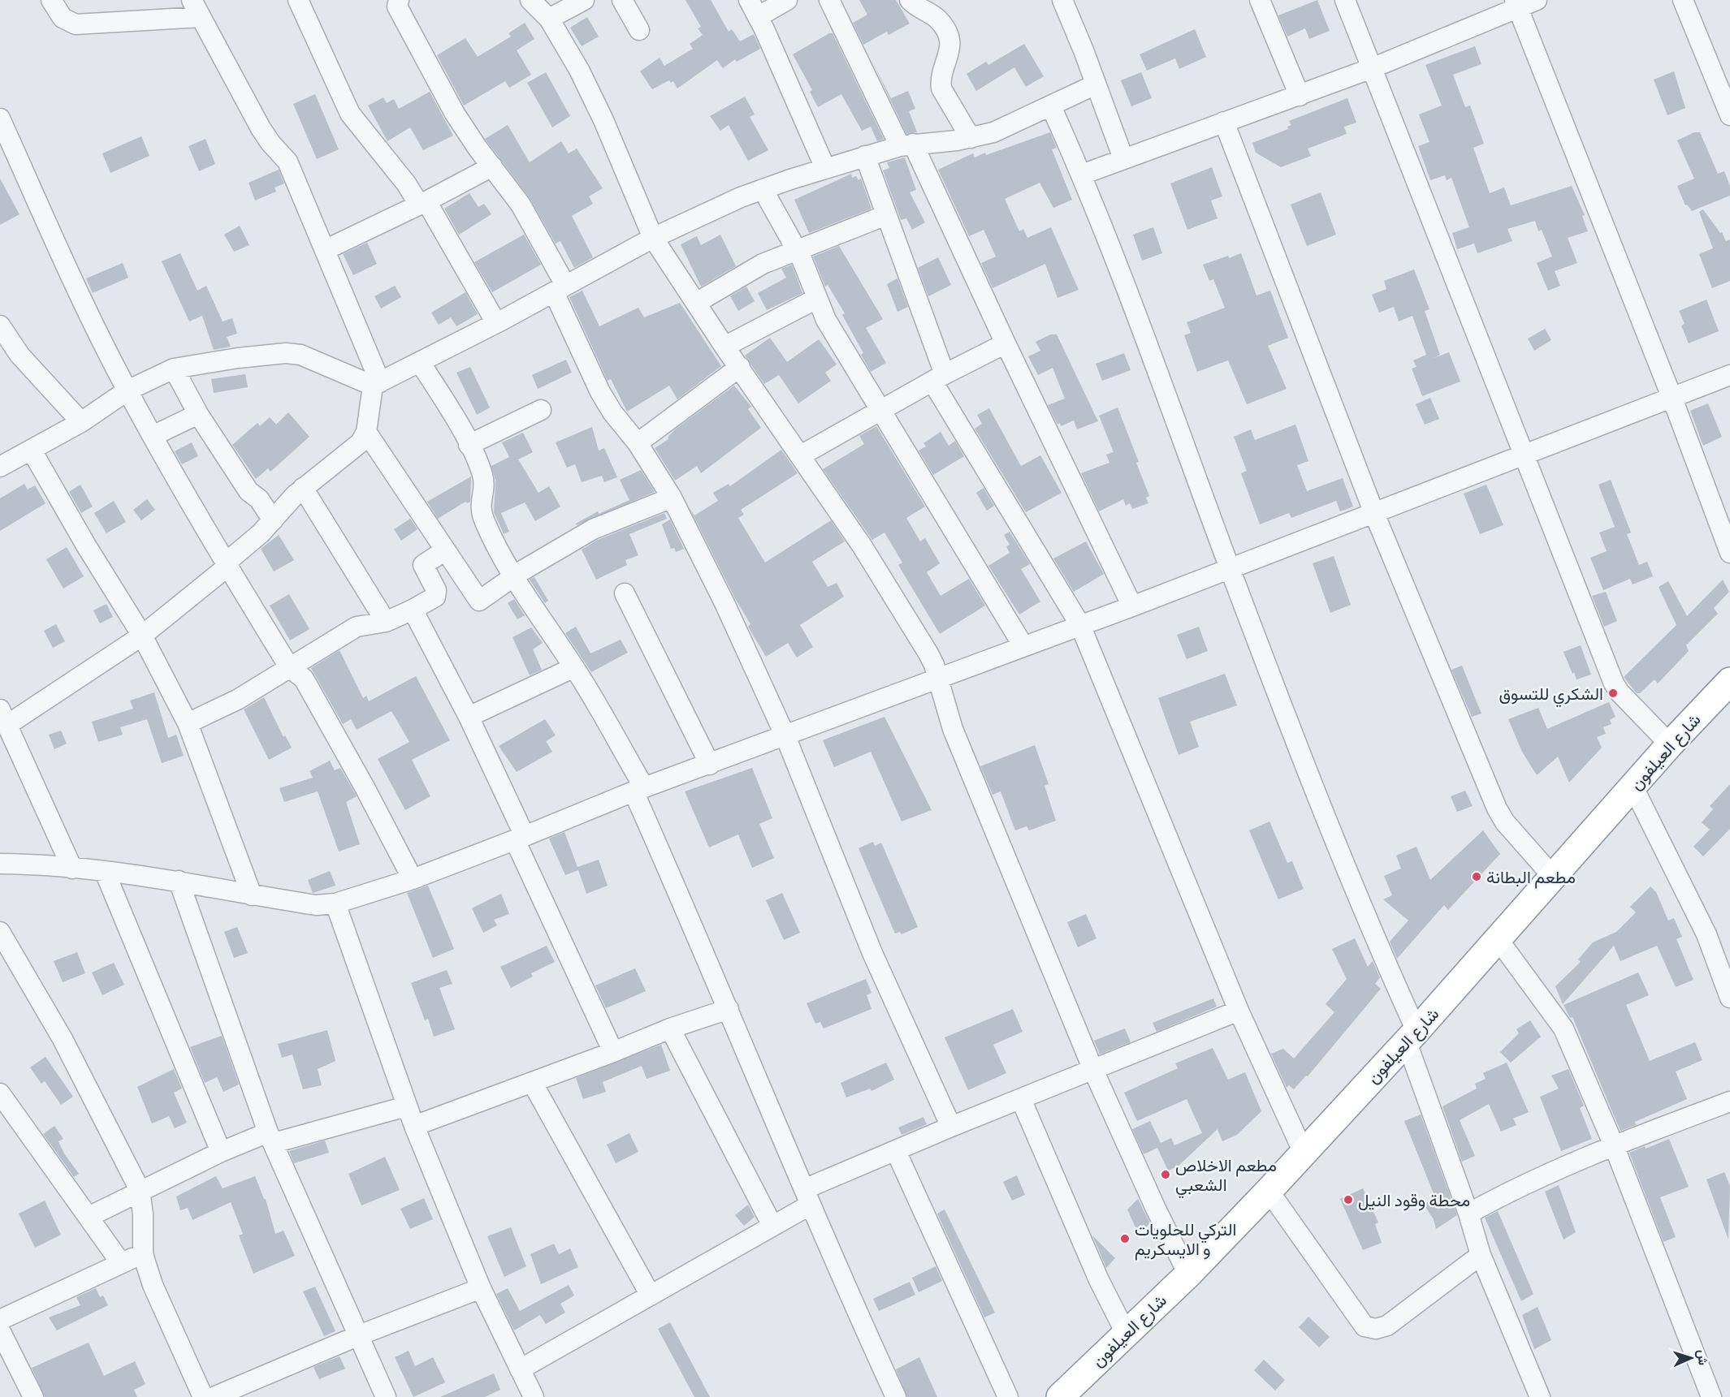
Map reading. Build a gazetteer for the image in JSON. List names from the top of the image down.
{
  "streets": {
    "highway": ["شارع العيلفون"]
  },
  "places": [
    "الشكري للتسوق",
    "مطعم البطانة",
    "مطعم الاخلاص الشعبي",
    "محطة وقود النيل",
    "التركي للحلويات و الايسكريم"
  ],
  "north": "right"
}
